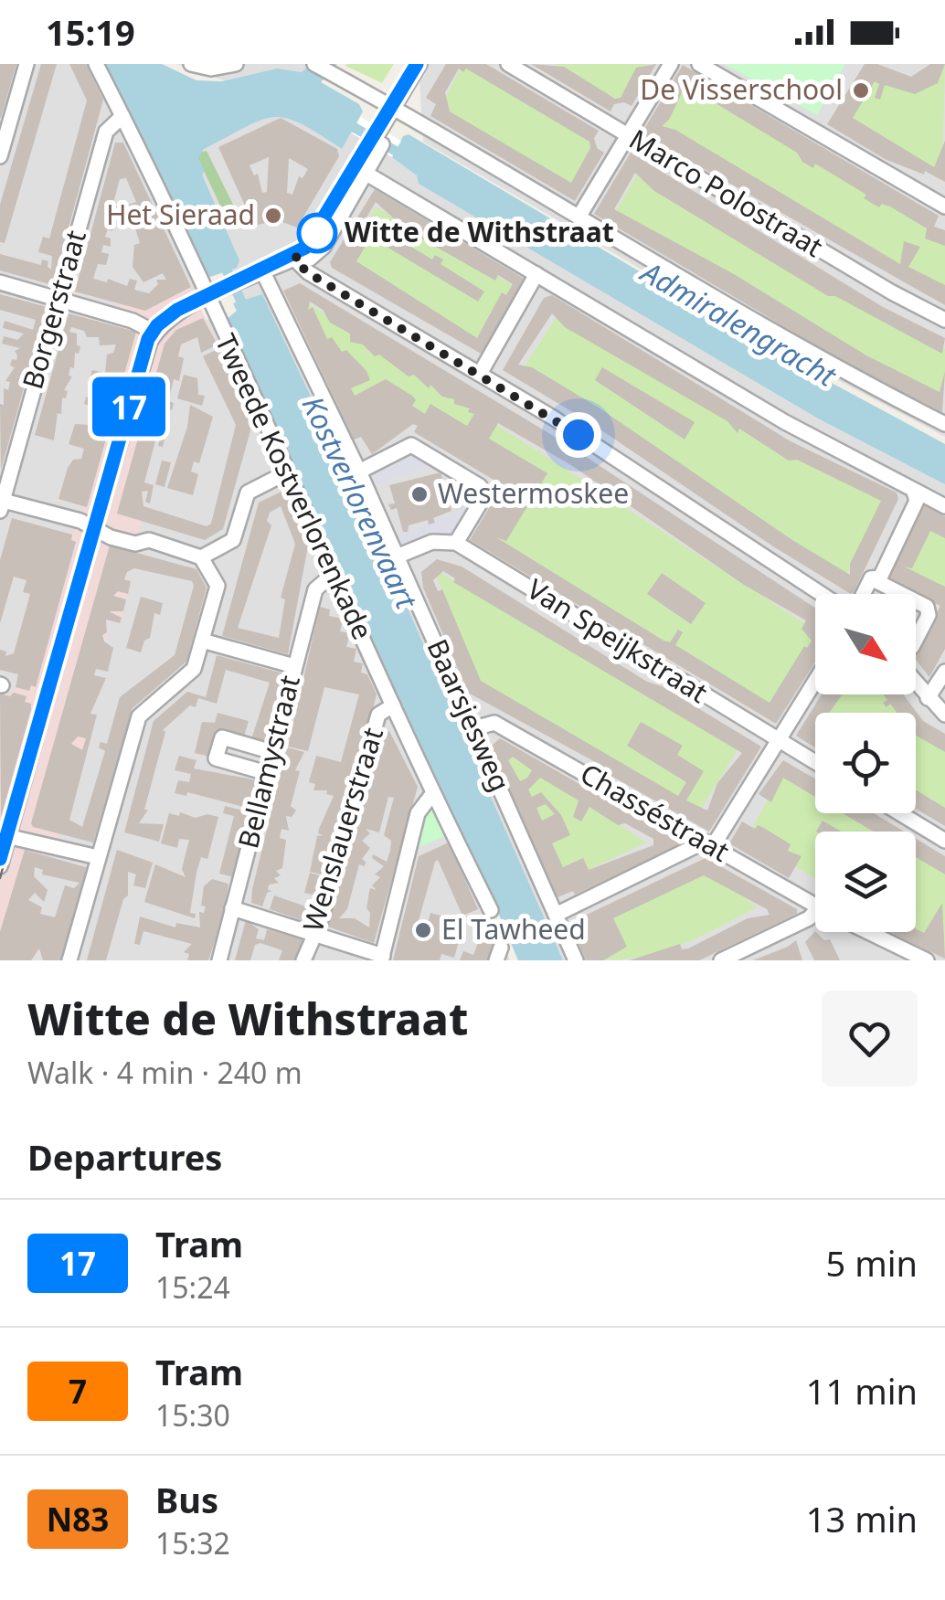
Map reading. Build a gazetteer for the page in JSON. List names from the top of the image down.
{
  "streets": {
    "street": [
      "Marco Polostraat",
      "Borgerstraat",
      "Tweede Kostverlorenkade",
      "Van Speijkstraat",
      "Baarsjesweg",
      "Bellamystraat",
      "Chasséstraat",
      "Wenslauerstraat"
    ]
  },
  "crossings": [
    ["Borgerstraat", "Tweede Kostverlorenkade"],
    ["Tweede Kostverlorenkade", "Bellamystraat"],
    ["Tweede Kostverlorenkade", "Wenslauerstraat"],
    ["Baarsjesweg", "Chasséstraat"]
  ],
  "water": ["Admiralengracht", "Kostverlorenvaart"],
  "places": [
    "De Visserschool",
    "Het Sieraad",
    "Witte de Withstraat",
    "Westermoskee",
    "El Tawheed"
  ],
  "lines": ["tram line 17"],
  "north": "bottom right",
  "page": {
    "status": "15:19",
    "on_map": "17",
    "heading": [
      ["Witte de Withstraat", "Walk · 4 min · 240 m"],
      "Departures"
    ],
    "list": [
      {
        "mark": "17",
        "name": "Tram",
        "note": "15:24",
        "value": "5 min"
      },
      {
        "mark": "7",
        "name": "Tram",
        "note": "15:30",
        "value": "11 min"
      },
      {
        "mark": "N83",
        "name": "Bus",
        "note": "15:32",
        "value": "13 min"
      }
    ]
  }
}
